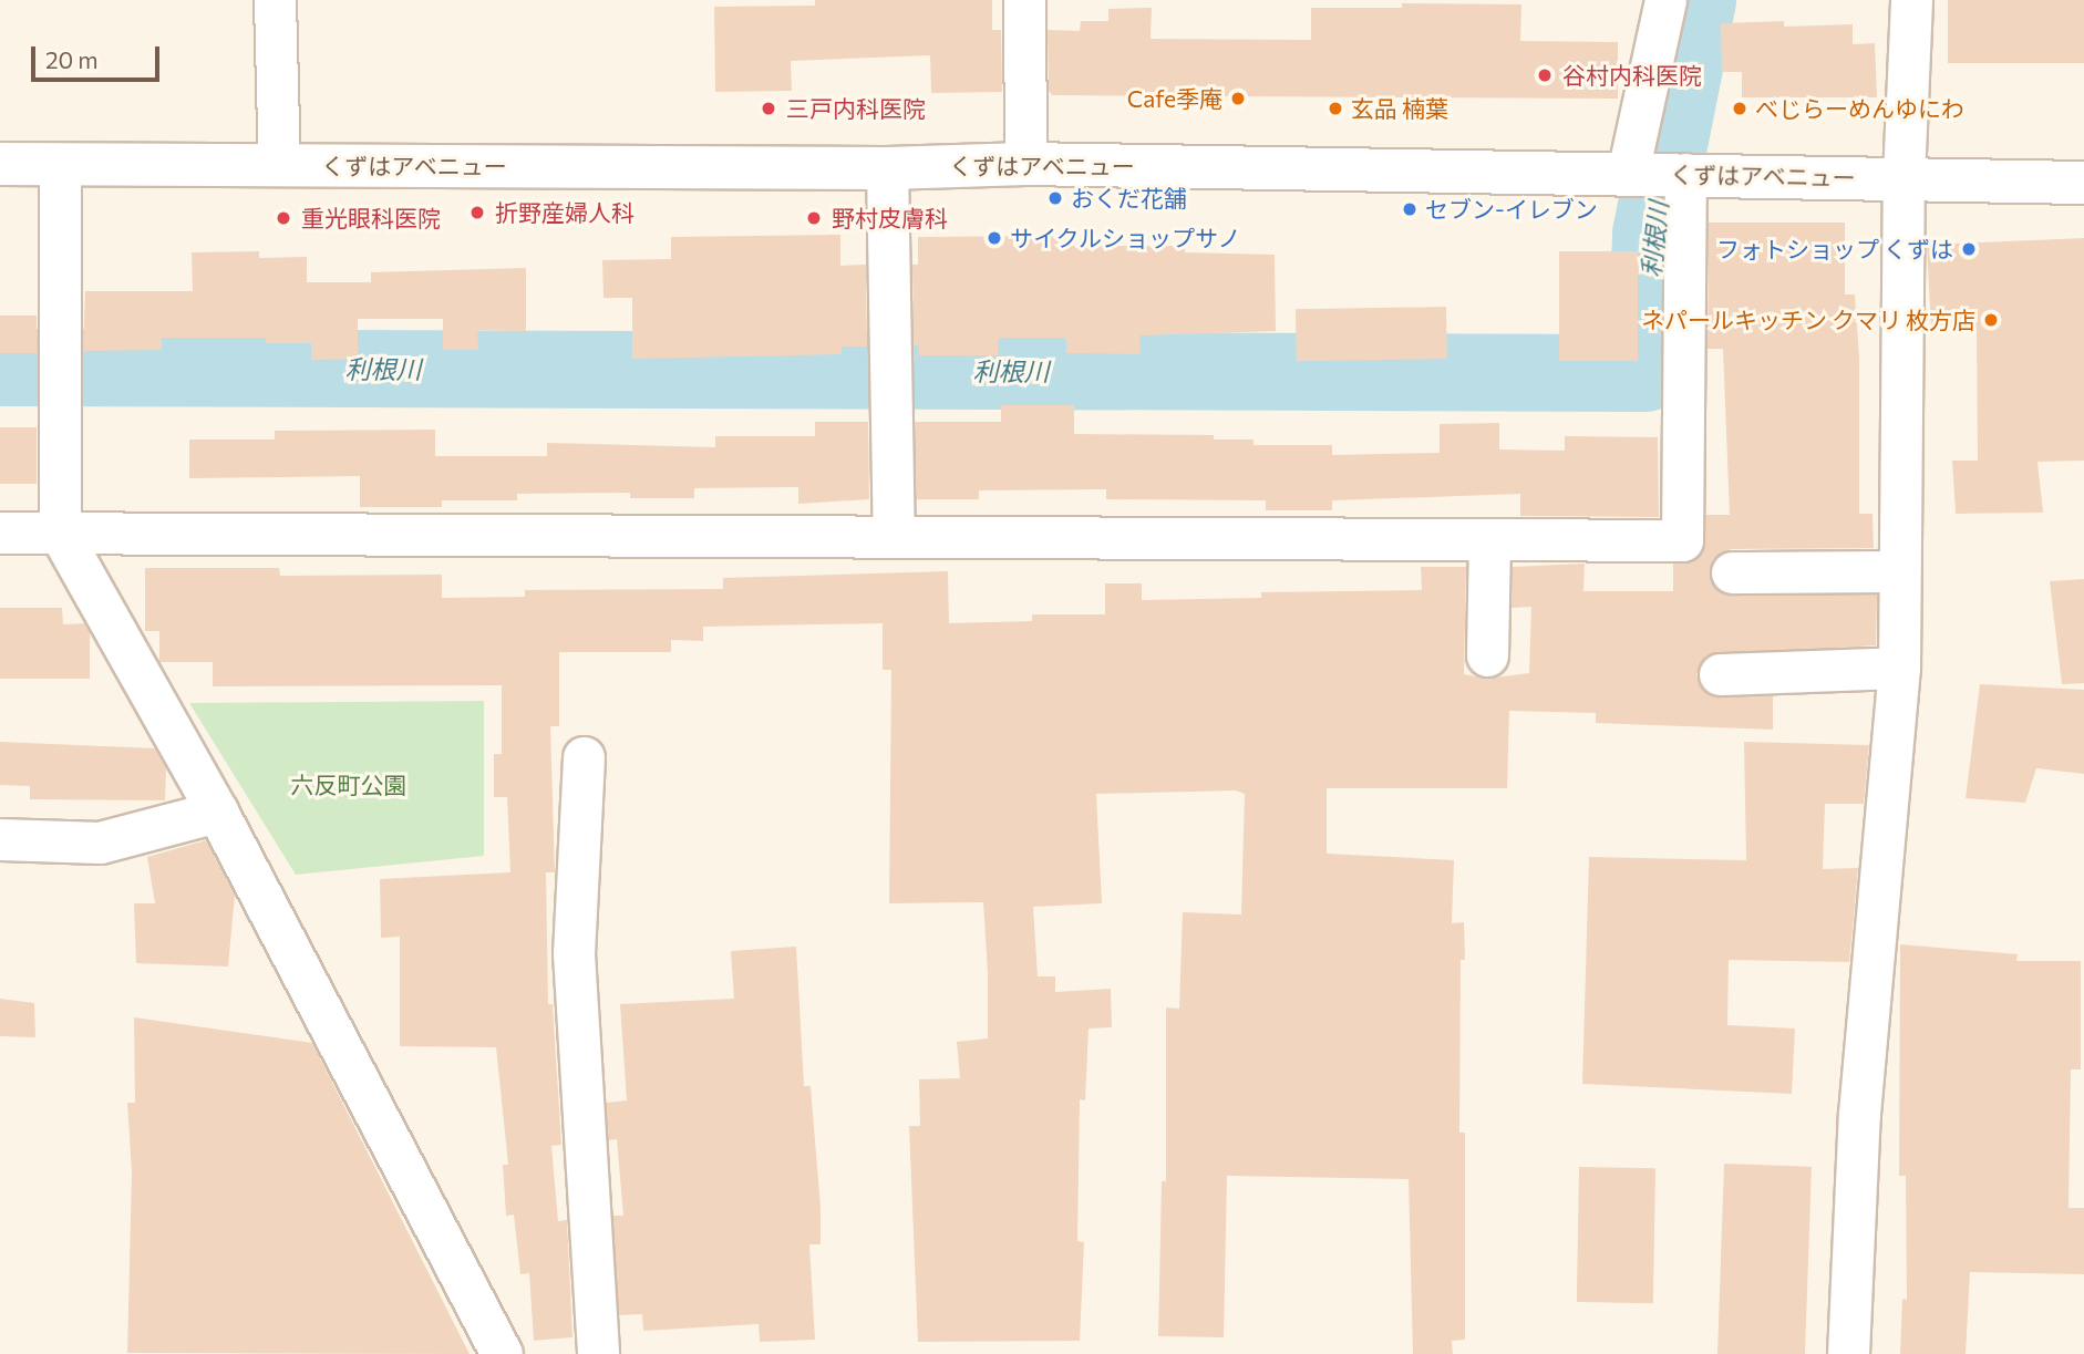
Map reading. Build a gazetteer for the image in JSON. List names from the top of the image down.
{
  "streets": {
    "street": ["くずはアベニュー"]
  },
  "water": ["利根川"],
  "parks": ["六反町公園"],
  "places": [
    "谷村内科医院",
    "Cafe季庵",
    "三戸内科医院",
    "玄品 楠葉",
    "べじらーめんゆにわ",
    "おくだ花舗",
    "セブン-イレブン",
    "折野産婦人科",
    "重光眼科医院",
    "野村皮膚科",
    "サイクルショップサノ",
    "フォトショップ くずは",
    "ネパールキッチン クマリ 枚方店"
  ],
  "scale_bar": "20 m"
}
